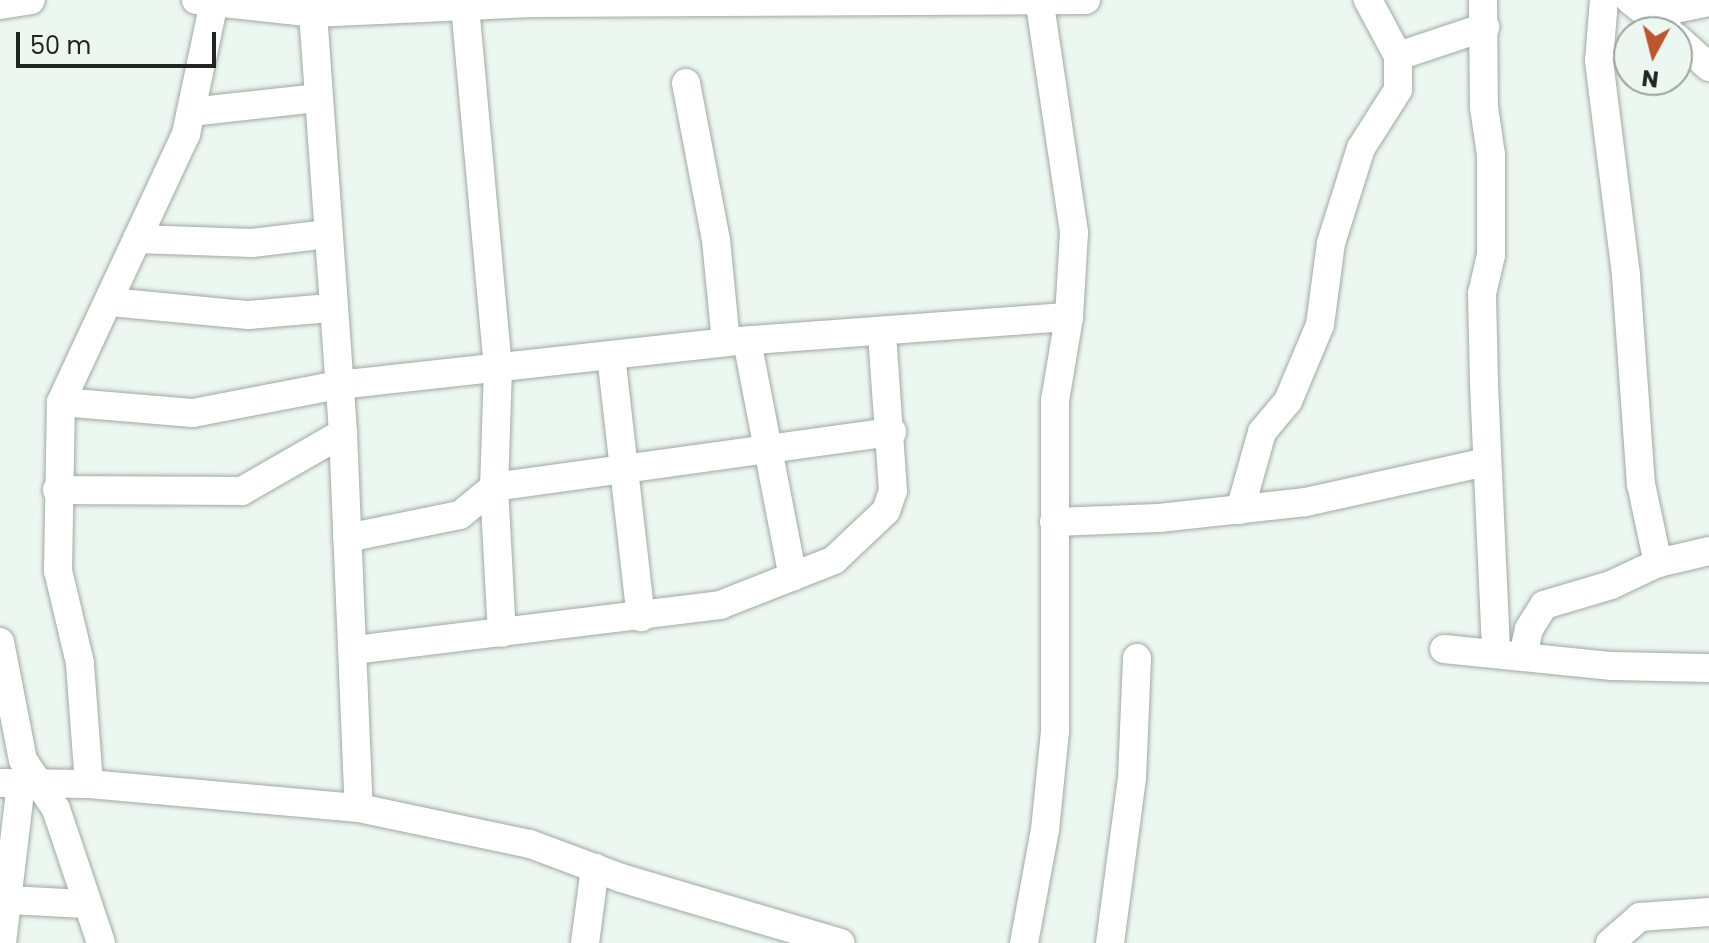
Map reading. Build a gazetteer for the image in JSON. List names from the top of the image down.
{
  "scale_bar": "50 m",
  "north": "bottom"
}
